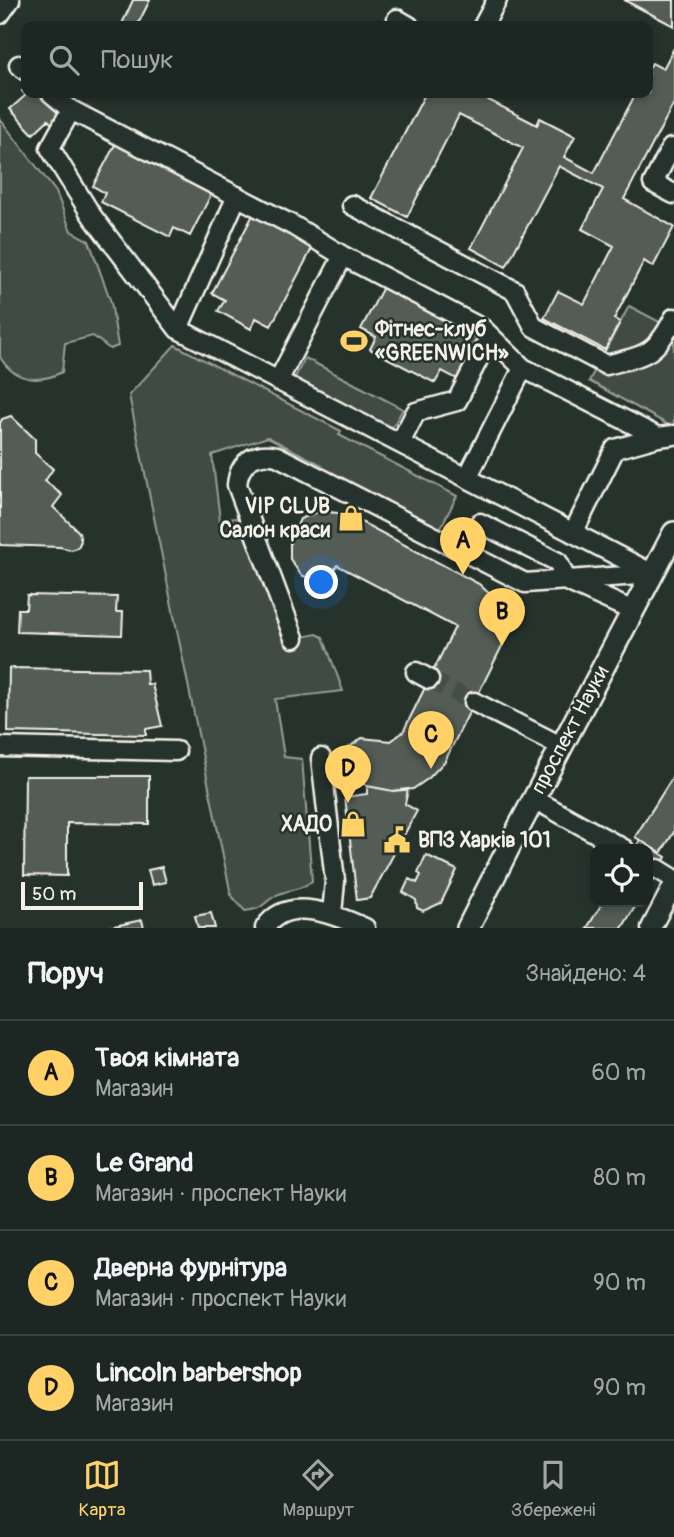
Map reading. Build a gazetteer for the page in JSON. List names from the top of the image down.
{
  "streets": {
    "main road": ["проспект Науки"]
  },
  "places": {
    "sports": ["Фітнес-клуб «GREENWICH»"],
    "shop": ["VIP CLUB Салон краси", "ХАДО"],
    "public building": ["ВПЗ Харків 101"]
  },
  "scale_bar": "50 m",
  "page": {
    "search": "Пошук",
    "pins": [
      "A",
      "B",
      "C",
      "D"
    ],
    "scale": "50 m",
    "heading": ["Поруч", "Знайдено: 4"],
    "list": [
      {
        "mark": "A",
        "name": "Твоя кімната",
        "note": "Магазин",
        "value": "60 m"
      },
      {
        "mark": "B",
        "name": "Le Grand",
        "note": "Магазин · проспект Науки",
        "value": "80 m"
      },
      {
        "mark": "C",
        "name": "Дверна фурнітура",
        "note": "Магазин · проспект Науки",
        "value": "90 m"
      },
      {
        "mark": "D",
        "name": "Lincoln barbershop",
        "note": "Магазин",
        "value": "90 m"
      }
    ],
    "nav": ["Карта", "Маршрут", "Збережені"]
  }
}
